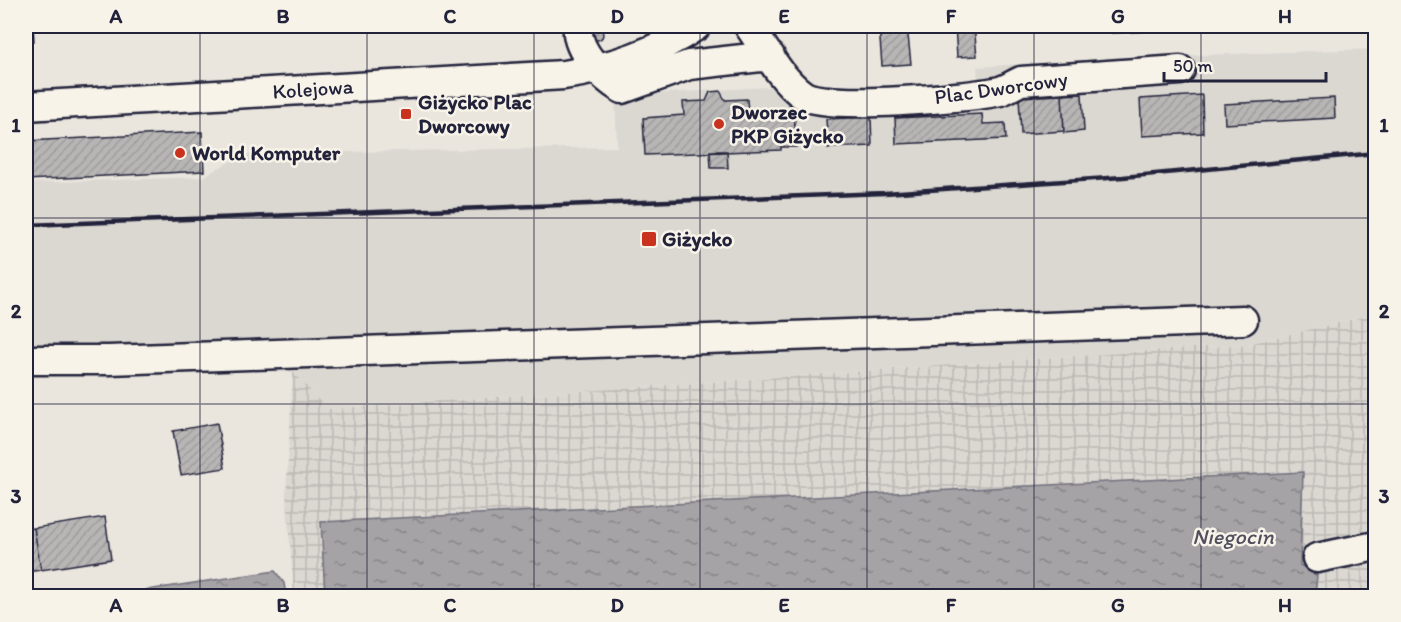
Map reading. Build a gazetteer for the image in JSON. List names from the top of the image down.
{
  "streets": {
    "street": ["Plac Dworcowy", "Kolejowa"]
  },
  "water": ["Niegocin"],
  "places": {
    "transit": ["Giżycko Plac Dworcowy", "Giżycko"],
    "other": ["Dworzec PKP Giżycko", "World Komputer"]
  },
  "scale_bar": "50 m",
  "grid": {
    "columns": [
      "A",
      "B",
      "C",
      "D",
      "E",
      "F",
      "G",
      "H"
    ],
    "rows": ["1", "2", "3"]
  }
}
